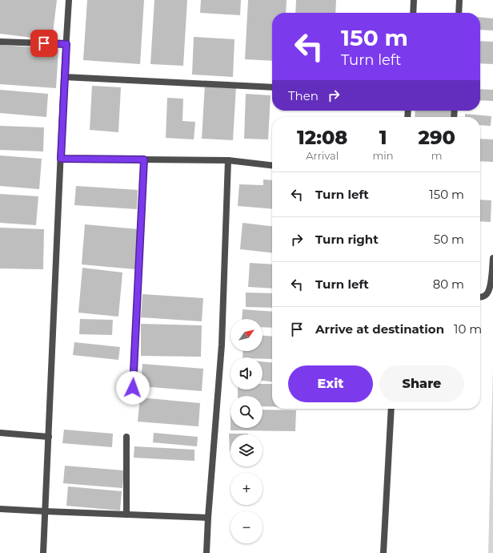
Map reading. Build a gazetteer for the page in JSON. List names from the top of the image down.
{
  "north": "top right",
  "page": {
    "turn": ["150 m", "Turn left"],
    "then": "Then",
    "eta": [
      "12:08",
      "Arrival",
      "1",
      "min",
      "290",
      "m"
    ],
    "list": [
      {
        "name": "Turn left",
        "value": "150 m"
      },
      {
        "name": "Turn right",
        "value": "50 m"
      },
      {
        "name": "Turn left",
        "value": "80 m"
      },
      {
        "name": "Arrive at destination",
        "value": "10 m"
      }
    ],
    "map_buttons": ["+", "−"],
    "buttons": ["Exit", "Share"]
  }
}
